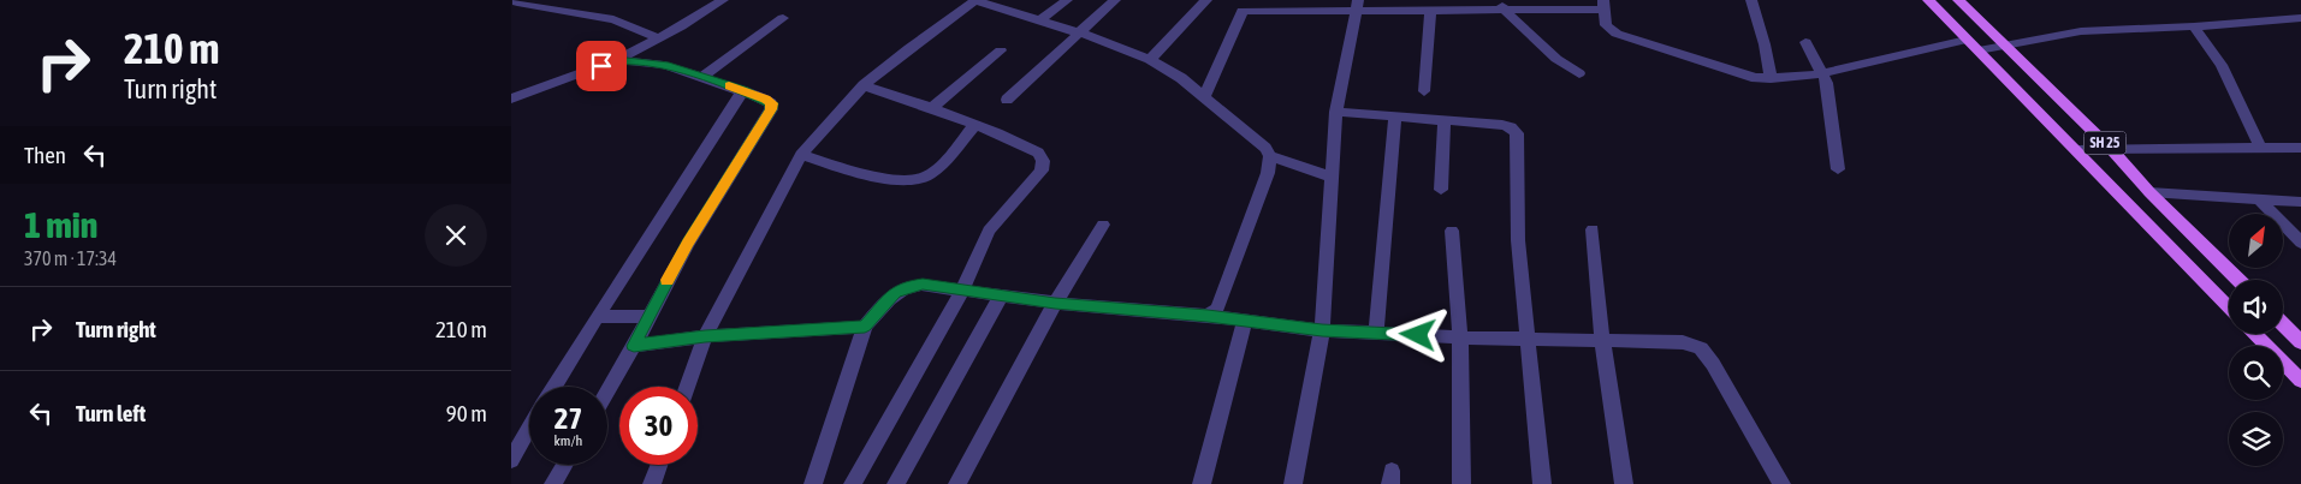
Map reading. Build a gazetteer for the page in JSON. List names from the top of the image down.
{
  "streets": {
    "main road": ["SH 25"]
  },
  "north": "top right",
  "page": {
    "turn": ["210 m", "Turn right"],
    "then": "Then",
    "heading": ["1 min", "370 m · 17:34"],
    "list": [
      {
        "name": "Turn right",
        "value": "210 m"
      },
      {
        "name": "Turn left",
        "value": "90 m"
      }
    ],
    "speed": "27 km/h",
    "limit": "30"
  }
}
